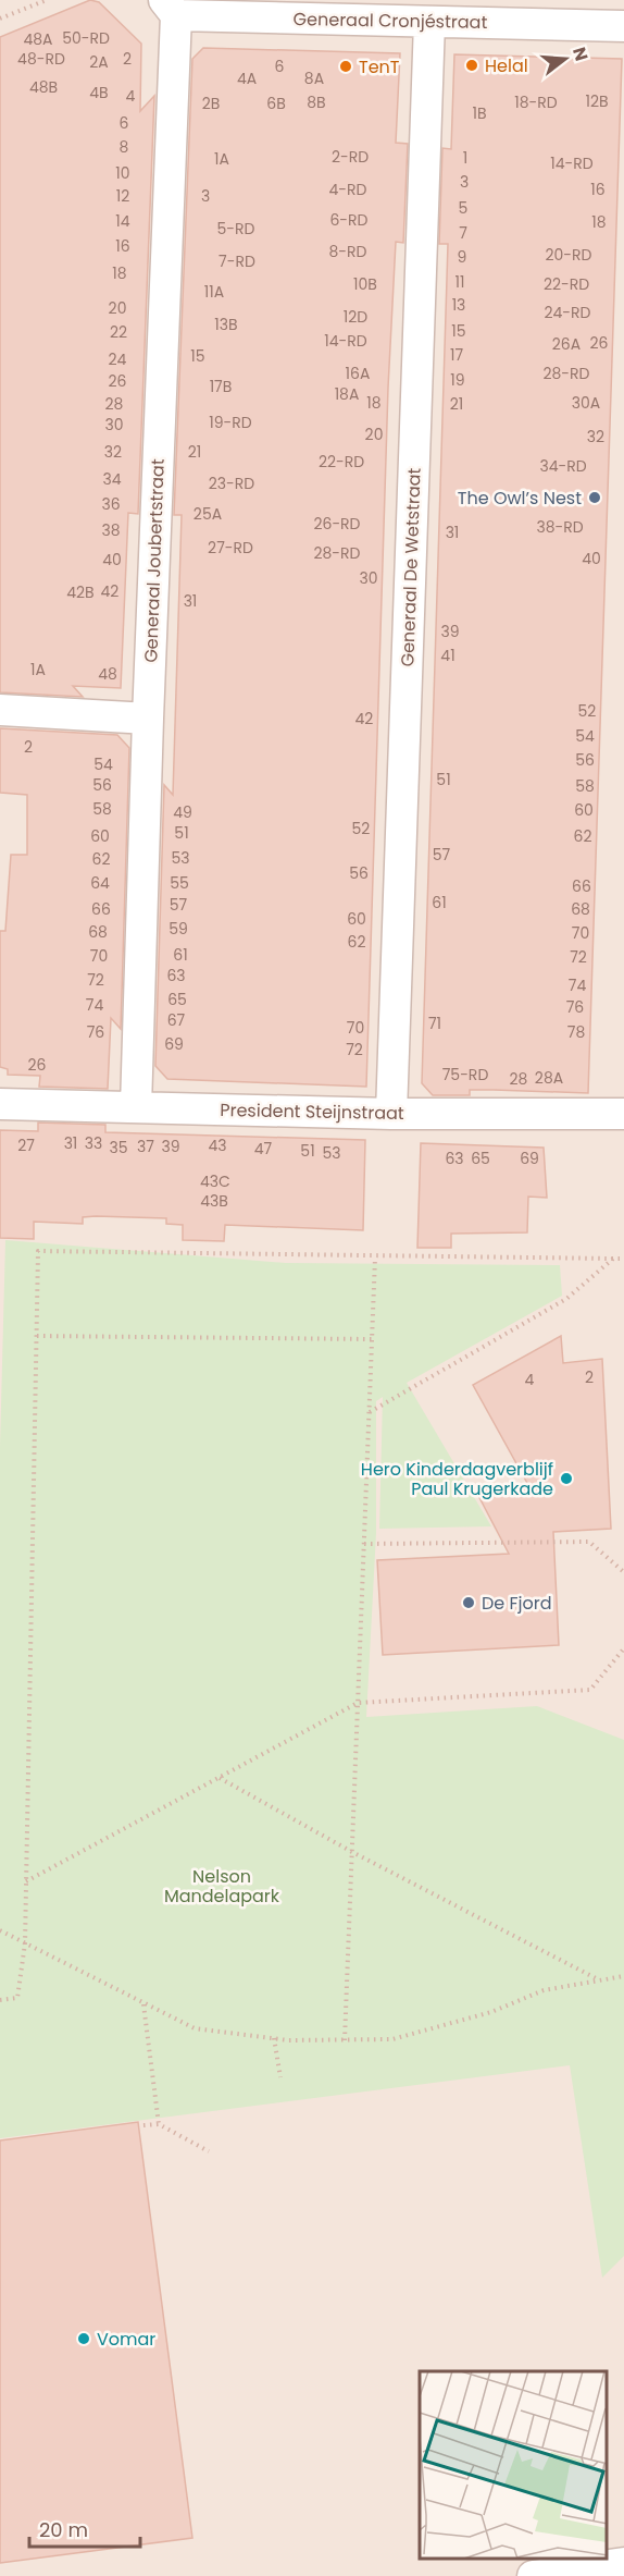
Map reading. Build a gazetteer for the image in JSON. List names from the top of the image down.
{
  "streets": {
    "street": [
      "Generaal Cronjéstraat",
      "Generaal Joubertstraat",
      "Generaal De Wetstraat",
      "President Steijnstraat"
    ]
  },
  "crossings": [
    ["Generaal Cronjéstraat", "Generaal Joubertstraat"],
    ["Generaal Cronjéstraat", "Generaal De Wetstraat"],
    ["Generaal Joubertstraat", "President Steijnstraat"],
    ["Generaal De Wetstraat", "President Steijnstraat"]
  ],
  "parks": ["Nelson Mandelapark"],
  "places": [
    "Helal",
    "TenT",
    "The Owl’s Nest",
    "Hero Kinderdagverblijf Paul Krugerkade",
    "De Fjord",
    "Vomar"
  ],
  "house_numbers": [
    "50-RD",
    "48A",
    "48-RD",
    "2",
    "2A",
    "6",
    "4A",
    "8A",
    "48B",
    "4B",
    "4",
    "12B",
    "8B",
    "18-RD",
    "2B",
    "6B",
    "1B",
    "6",
    "8",
    "2-RD",
    "1",
    "1A",
    "14-RD",
    "10",
    "3",
    "4-RD",
    "16",
    "12",
    "3",
    "5",
    "6-RD",
    "14",
    "18",
    "5-RD",
    "7",
    "16",
    "8-RD",
    "20-RD",
    "9",
    "7-RD",
    "18",
    "11",
    "10B",
    "22-RD",
    "11A",
    "13",
    "20",
    "24-RD",
    "12D",
    "13B",
    "15",
    "22",
    "14-RD",
    "26",
    "26A",
    "17",
    "15",
    "24",
    "16A",
    "28-RD",
    "19",
    "26",
    "17B",
    "18A",
    "18",
    "30A",
    "28",
    "21",
    "19-RD",
    "30",
    "20",
    "32",
    "32",
    "21",
    "22-RD",
    "34-RD",
    "34",
    "23-RD",
    "36",
    "25A",
    "26-RD",
    "38-RD",
    "38",
    "31",
    "27-RD",
    "28-RD",
    "40",
    "40",
    "30",
    "42",
    "42B",
    "31",
    "39",
    "41",
    "1A",
    "48",
    "52",
    "42",
    "54",
    "2",
    "56",
    "54",
    "51",
    "56",
    "58",
    "58",
    "60",
    "49",
    "52",
    "51",
    "60",
    "62",
    "57",
    "53",
    "62",
    "56",
    "64",
    "55",
    "66",
    "61",
    "57",
    "66",
    "68",
    "60",
    "59",
    "68",
    "70",
    "62",
    "61",
    "70",
    "72",
    "63",
    "72",
    "74",
    "65",
    "74",
    "76",
    "67",
    "71",
    "70",
    "76",
    "78",
    "69",
    "72",
    "26",
    "75-RD",
    "28A",
    "28",
    "31",
    "33",
    "27",
    "43",
    "37",
    "39",
    "35",
    "47",
    "51",
    "53",
    "63",
    "65",
    "69",
    "43C",
    "43B",
    "2",
    "4"
  ],
  "scale_bar": "20 m",
  "north": "right"
}
